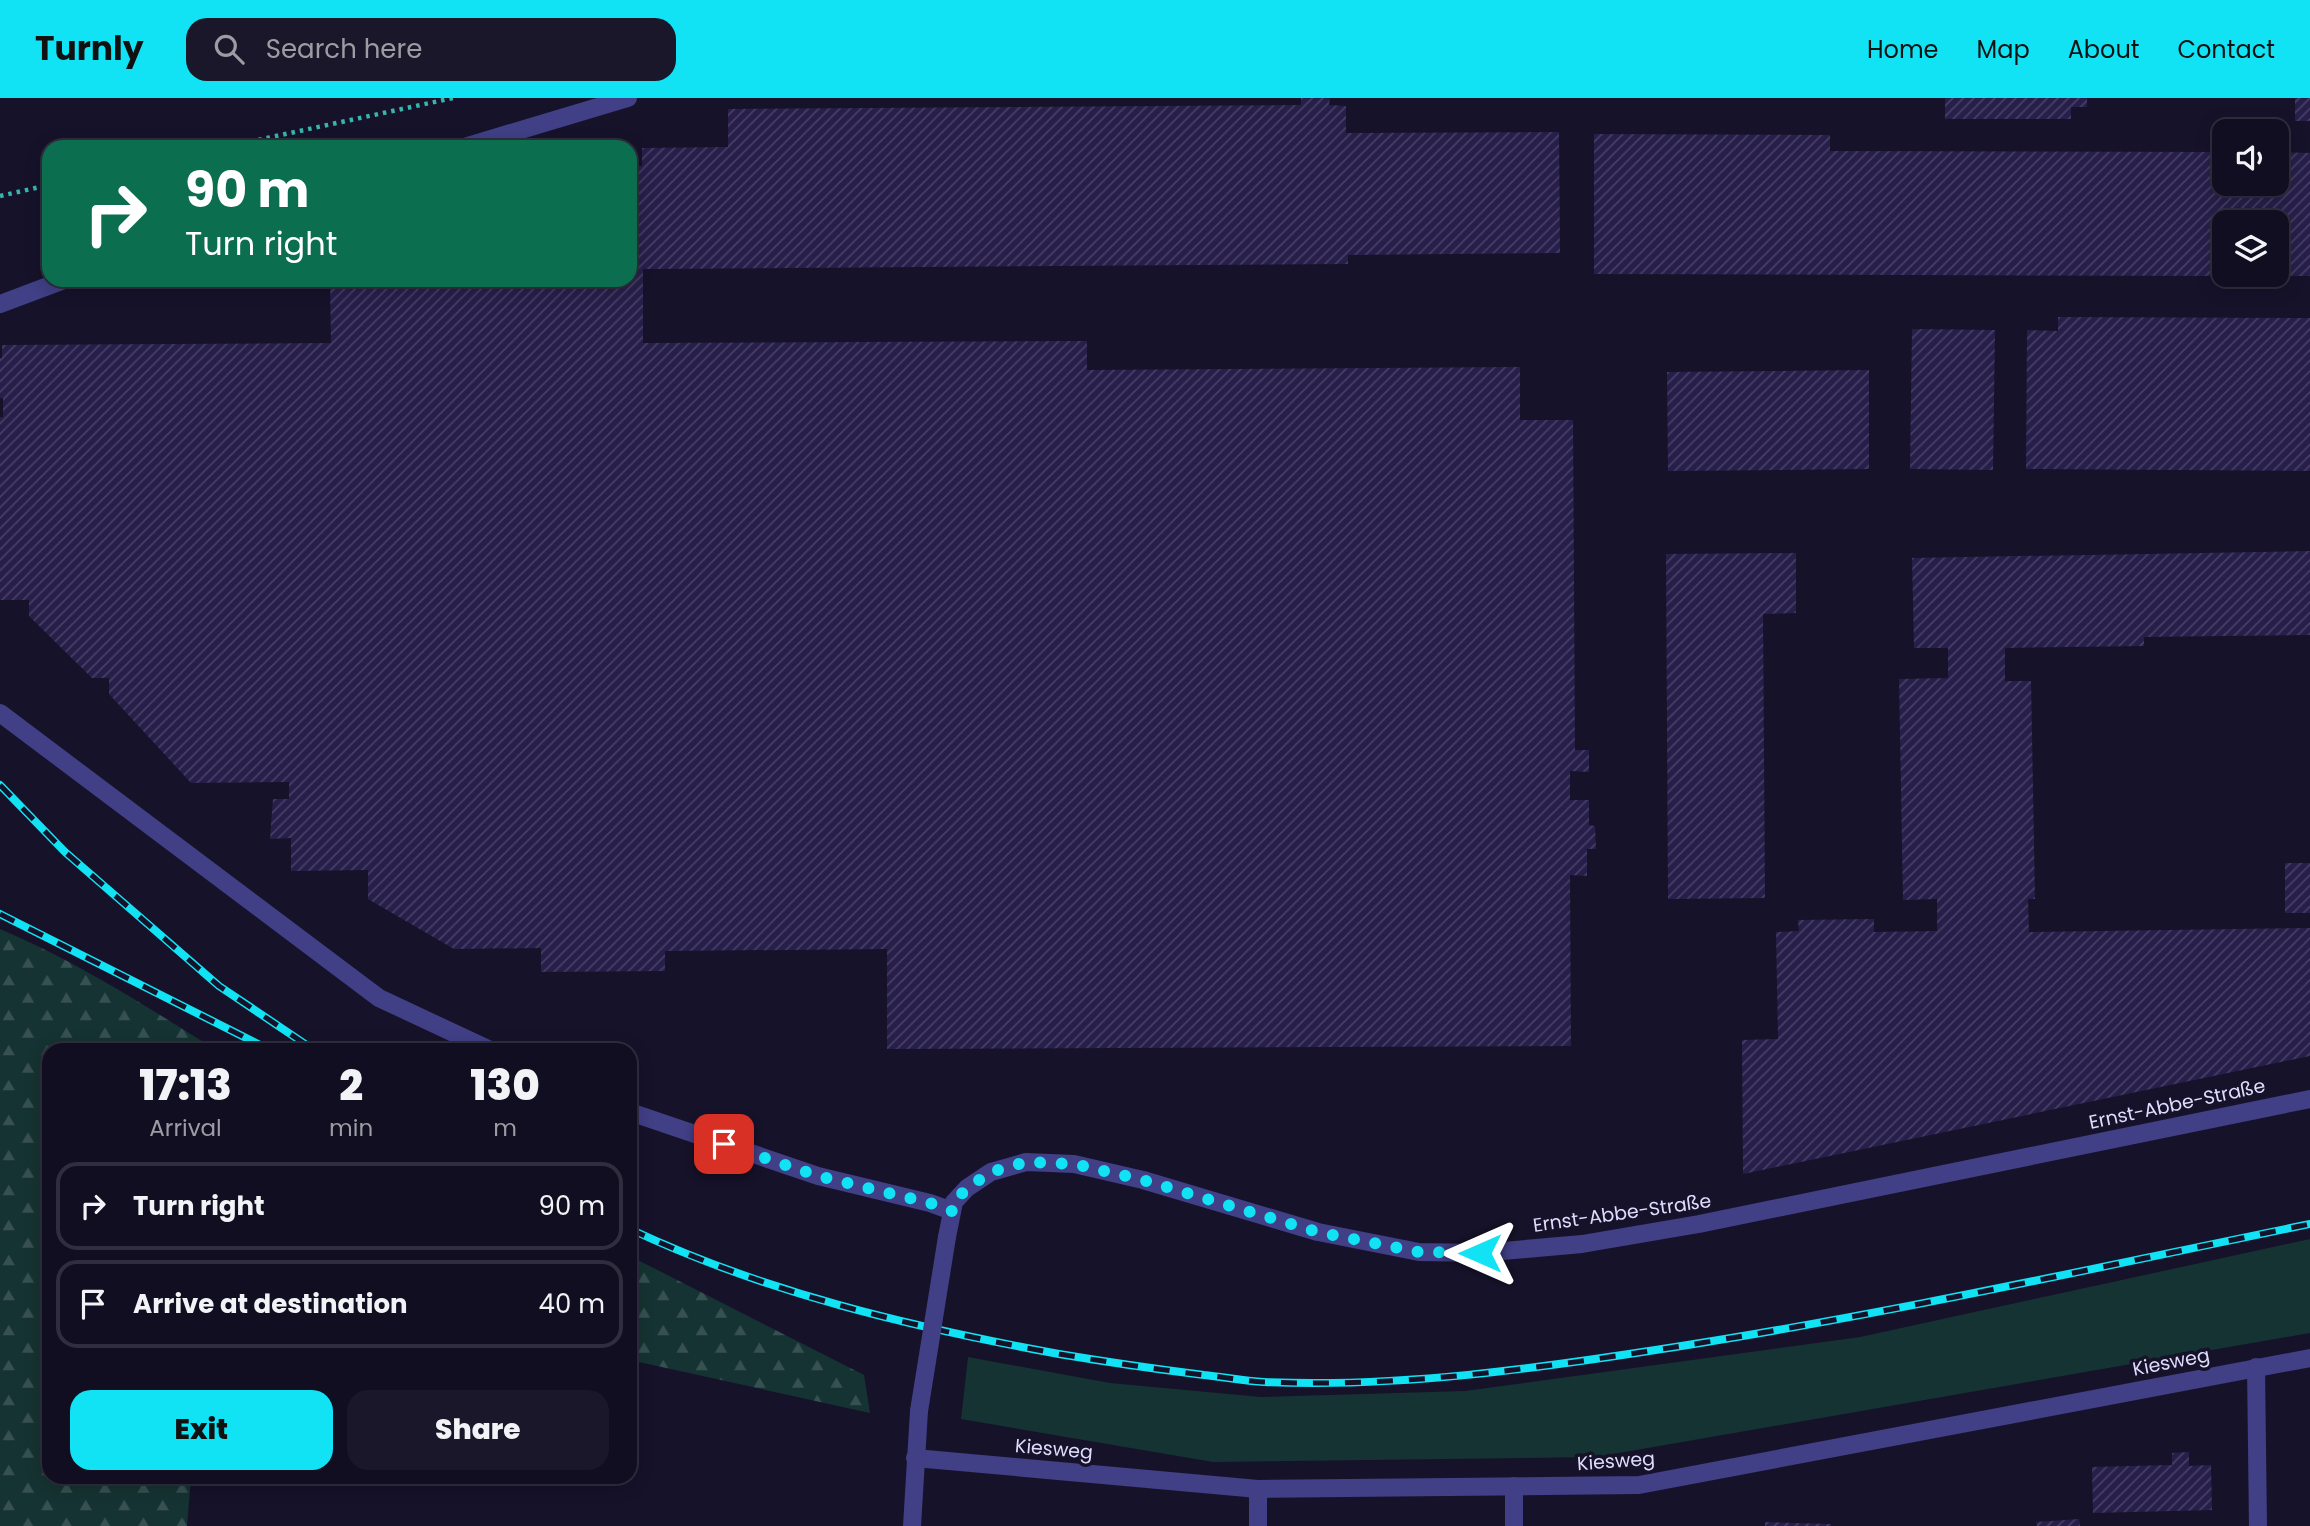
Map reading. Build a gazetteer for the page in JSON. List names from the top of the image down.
{
  "streets": {
    "street": ["Ernst-Abbe-Straße", "Kiesweg"]
  },
  "crossings": [
    ["Ernst-Abbe-Straße", "Kiesweg"]
  ],
  "page": {
    "header": "Turnly",
    "search": "Search here",
    "nav": [
      "Home",
      "Map",
      "About",
      "Contact"
    ],
    "turn": ["90 m", "Turn right"],
    "eta": [
      "17:13",
      "Arrival",
      "2",
      "min",
      "130",
      "m"
    ],
    "list": [
      {
        "name": "Turn right",
        "value": "90 m"
      },
      {
        "name": "Arrive at destination",
        "value": "40 m"
      }
    ],
    "buttons": ["Exit", "Share"]
  }
}
